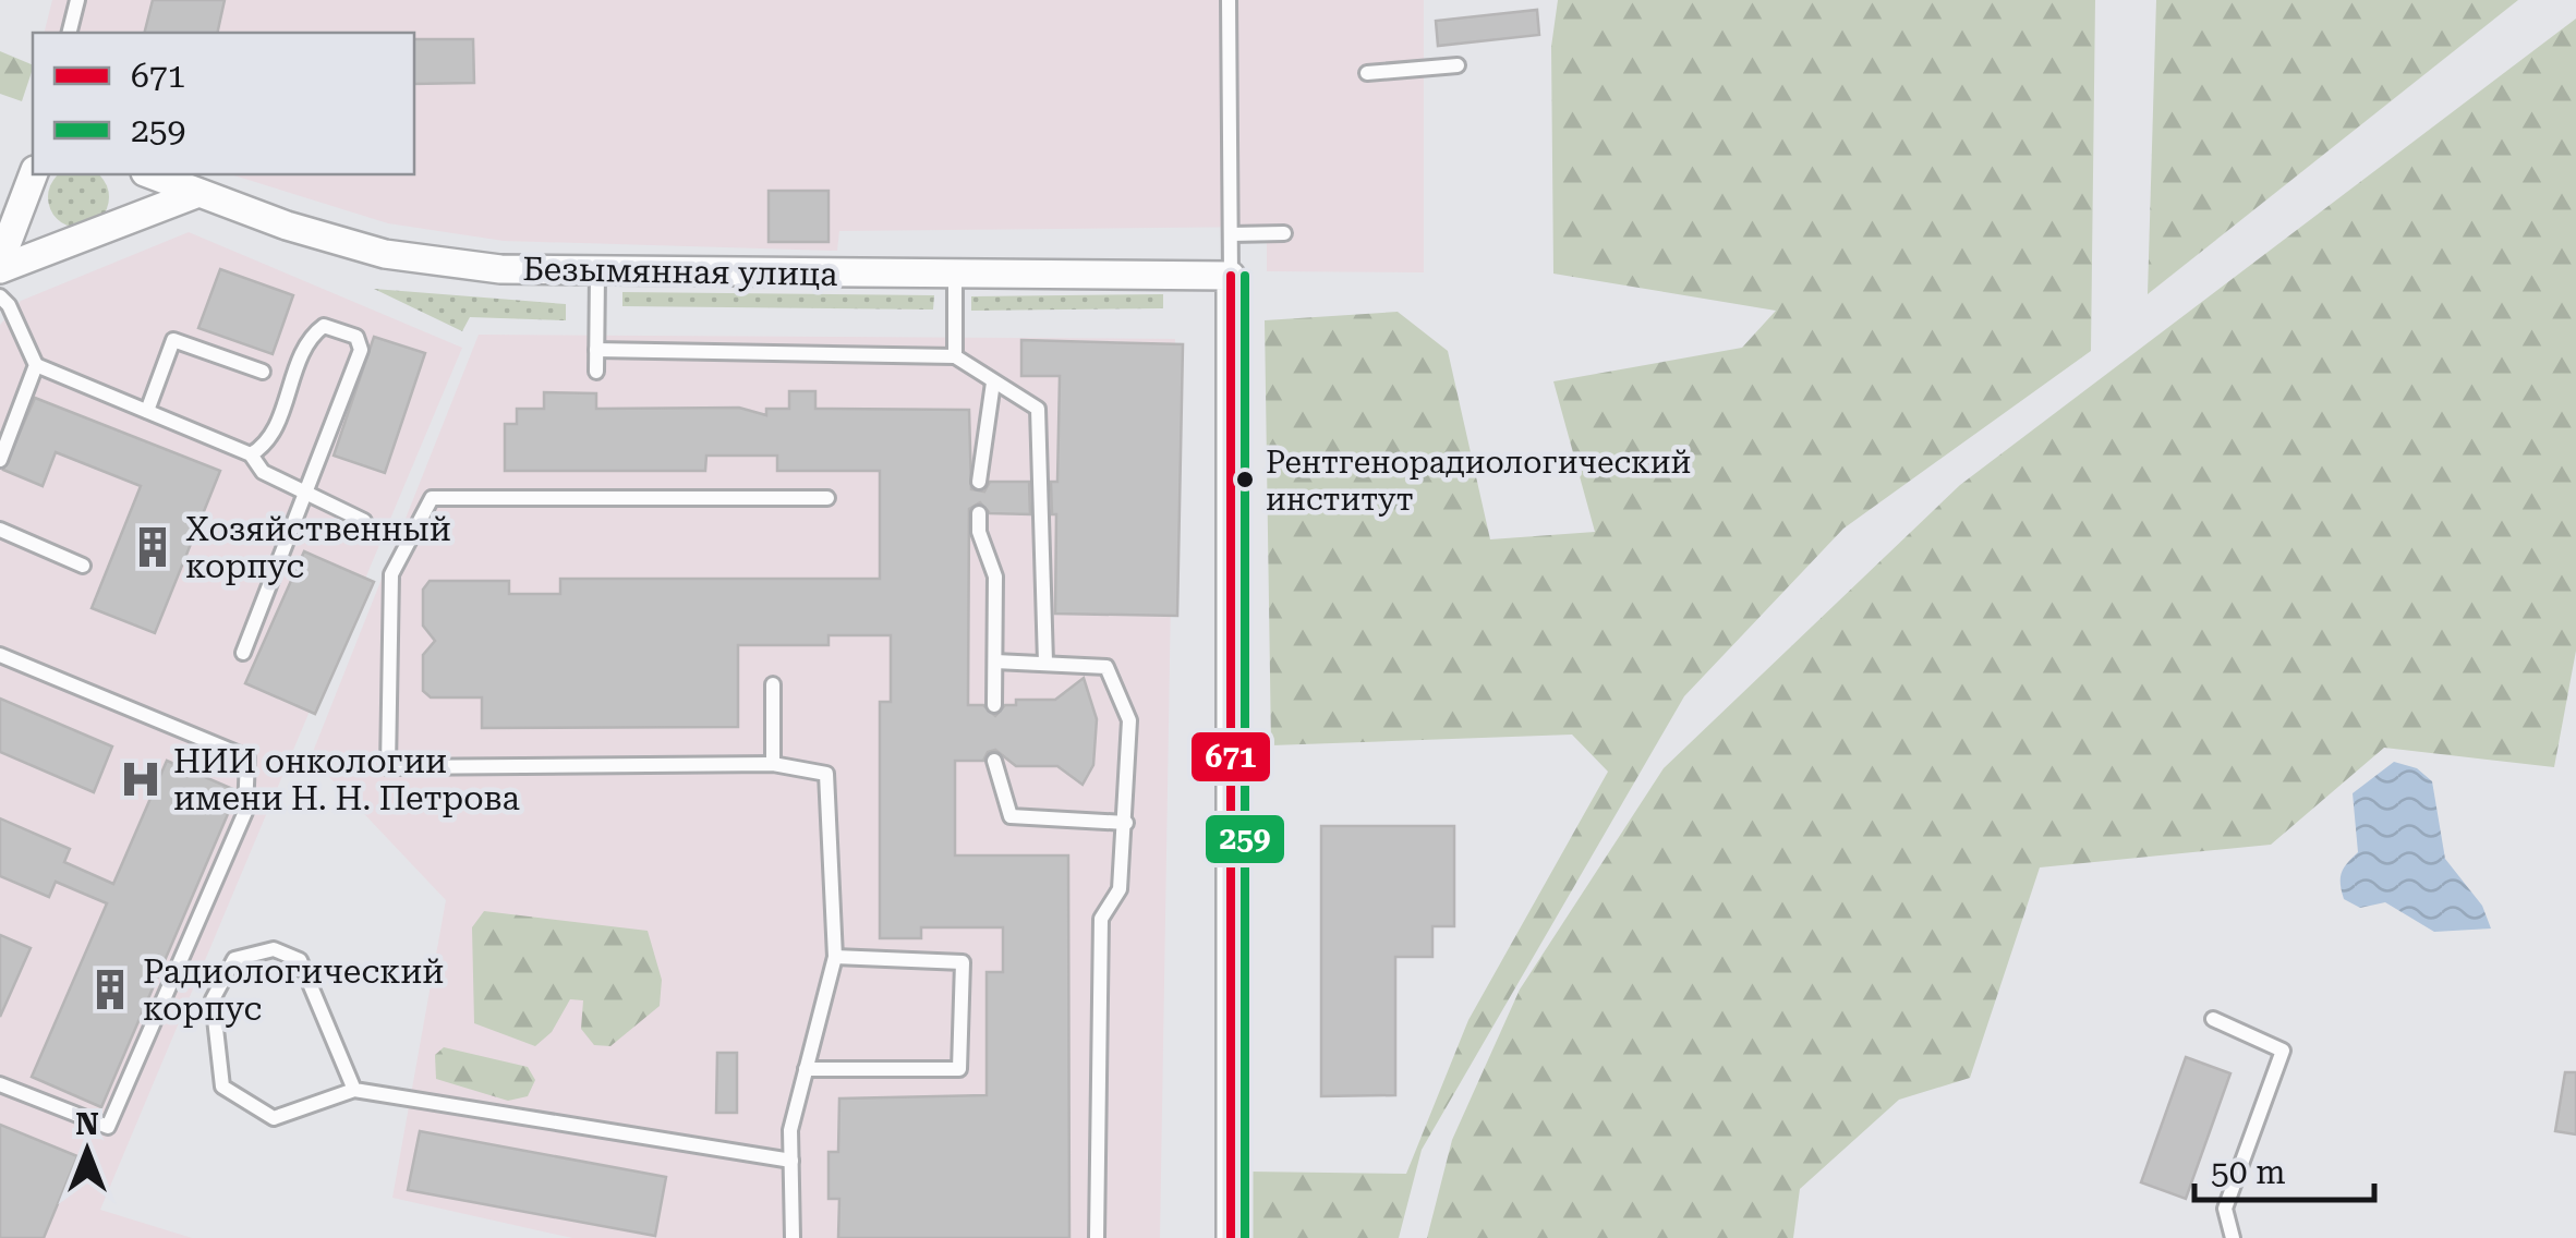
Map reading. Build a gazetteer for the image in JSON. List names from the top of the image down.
{
  "streets": {
    "street": ["Безымянная улица"]
  },
  "places": {
    "other": ["Рентгенорадиологический институт"],
    "building": ["Хозяйственный корпус", "Радиологический корпус"],
    "hospital": ["НИИ онкологии имени Н. Н. Петрова"]
  },
  "lines": ["transit line 671", "transit line 259"],
  "legend": ["671", "259"],
  "scale_bar": "50 m",
  "north": "top"
}
